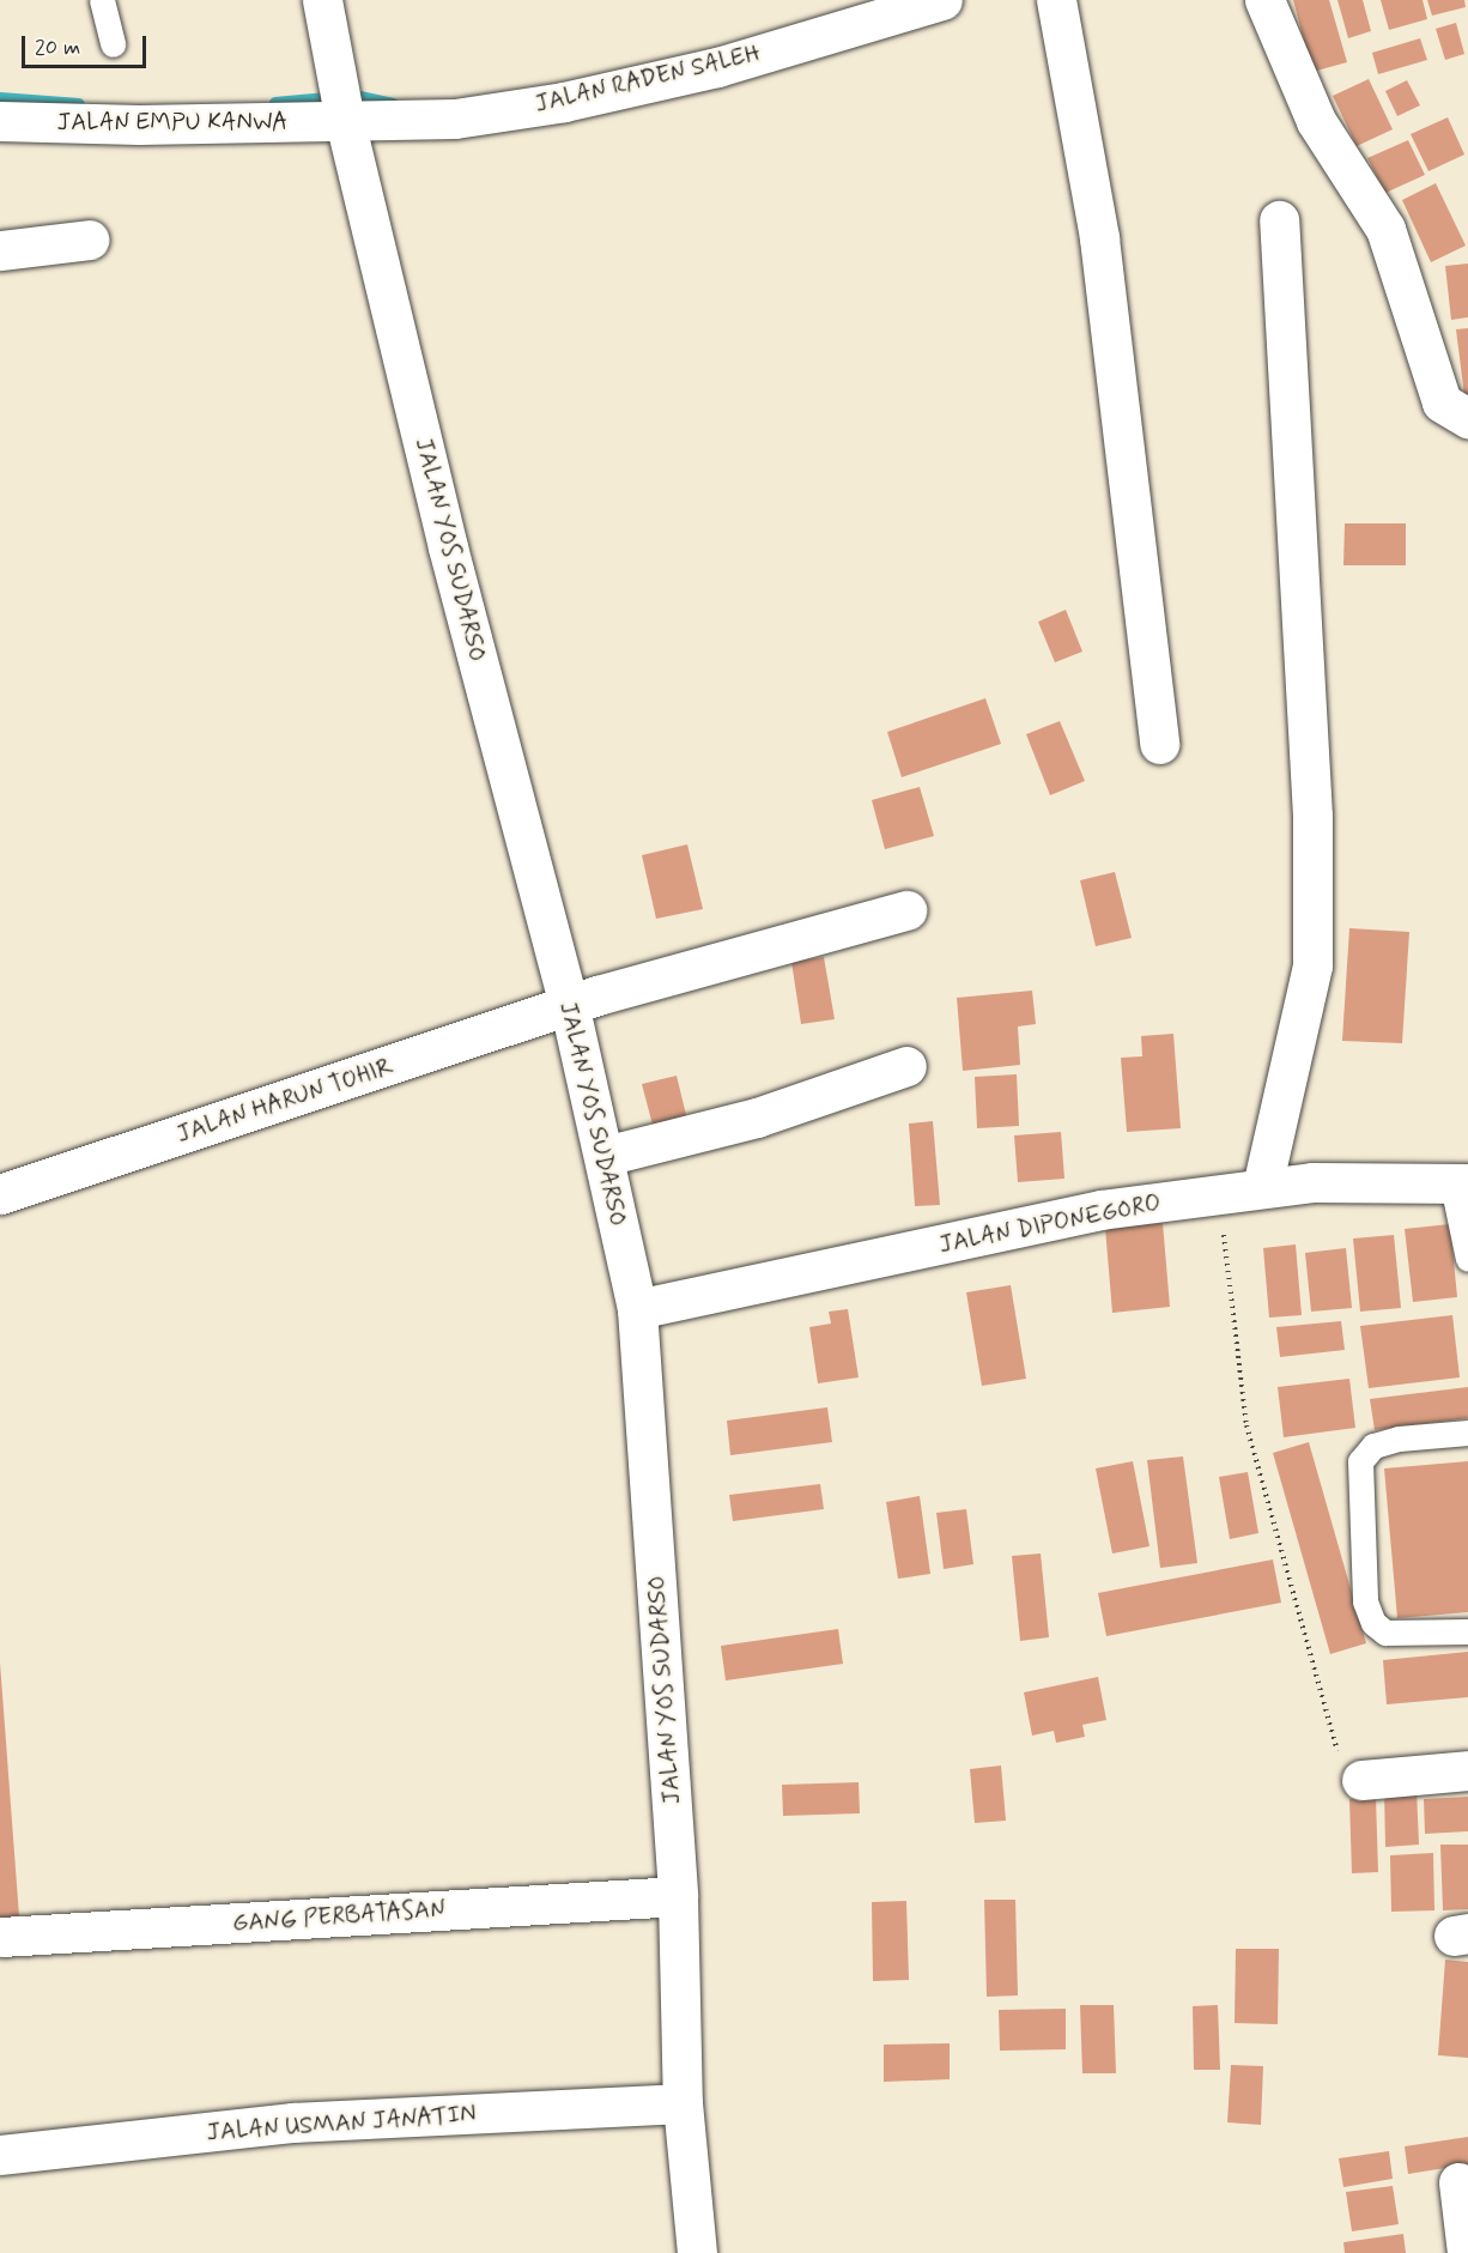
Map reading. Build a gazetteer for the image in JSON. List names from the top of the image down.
{
  "streets": {
    "street": [
      "JALAN RADEN SALEH",
      "JALAN EMPU KANWA",
      "JALAN YOS SUDARSO",
      "JALAN HARUN TOHIR",
      "JALAN DIPONEGORO",
      "GANG PERBATASAN",
      "JALAN USMAN JANATIN"
    ]
  },
  "crossings": [
    ["JALAN RADEN SALEH", "JALAN EMPU KANWA"],
    ["JALAN RADEN SALEH", "JALAN YOS SUDARSO"],
    ["JALAN EMPU KANWA", "JALAN YOS SUDARSO"],
    ["JALAN YOS SUDARSO", "JALAN HARUN TOHIR"],
    ["JALAN YOS SUDARSO", "JALAN DIPONEGORO"],
    ["JALAN YOS SUDARSO", "GANG PERBATASAN"],
    ["JALAN YOS SUDARSO", "JALAN USMAN JANATIN"]
  ],
  "scale_bar": "20 m"
}
